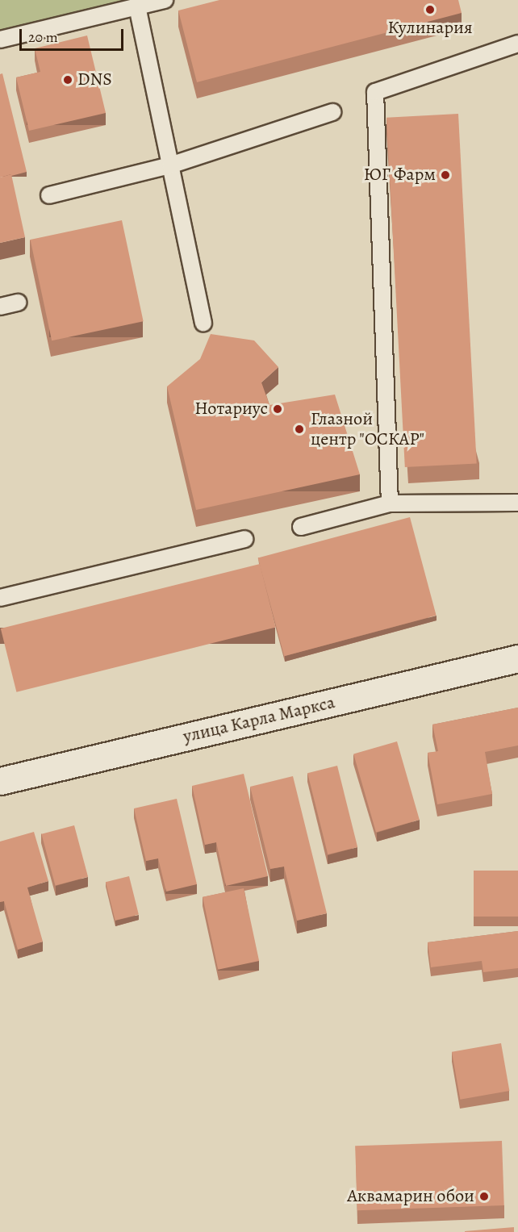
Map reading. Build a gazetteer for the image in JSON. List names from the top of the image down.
{
  "streets": {
    "street": ["улица Карла Маркса"]
  },
  "places": [
    "Кулинария",
    "DNS",
    "ЮГ Фарм",
    "Нотариус",
    "Глазной центр \"ОСКАР\"",
    "Аквамарин обои"
  ],
  "scale_bar": "20 m"
}
